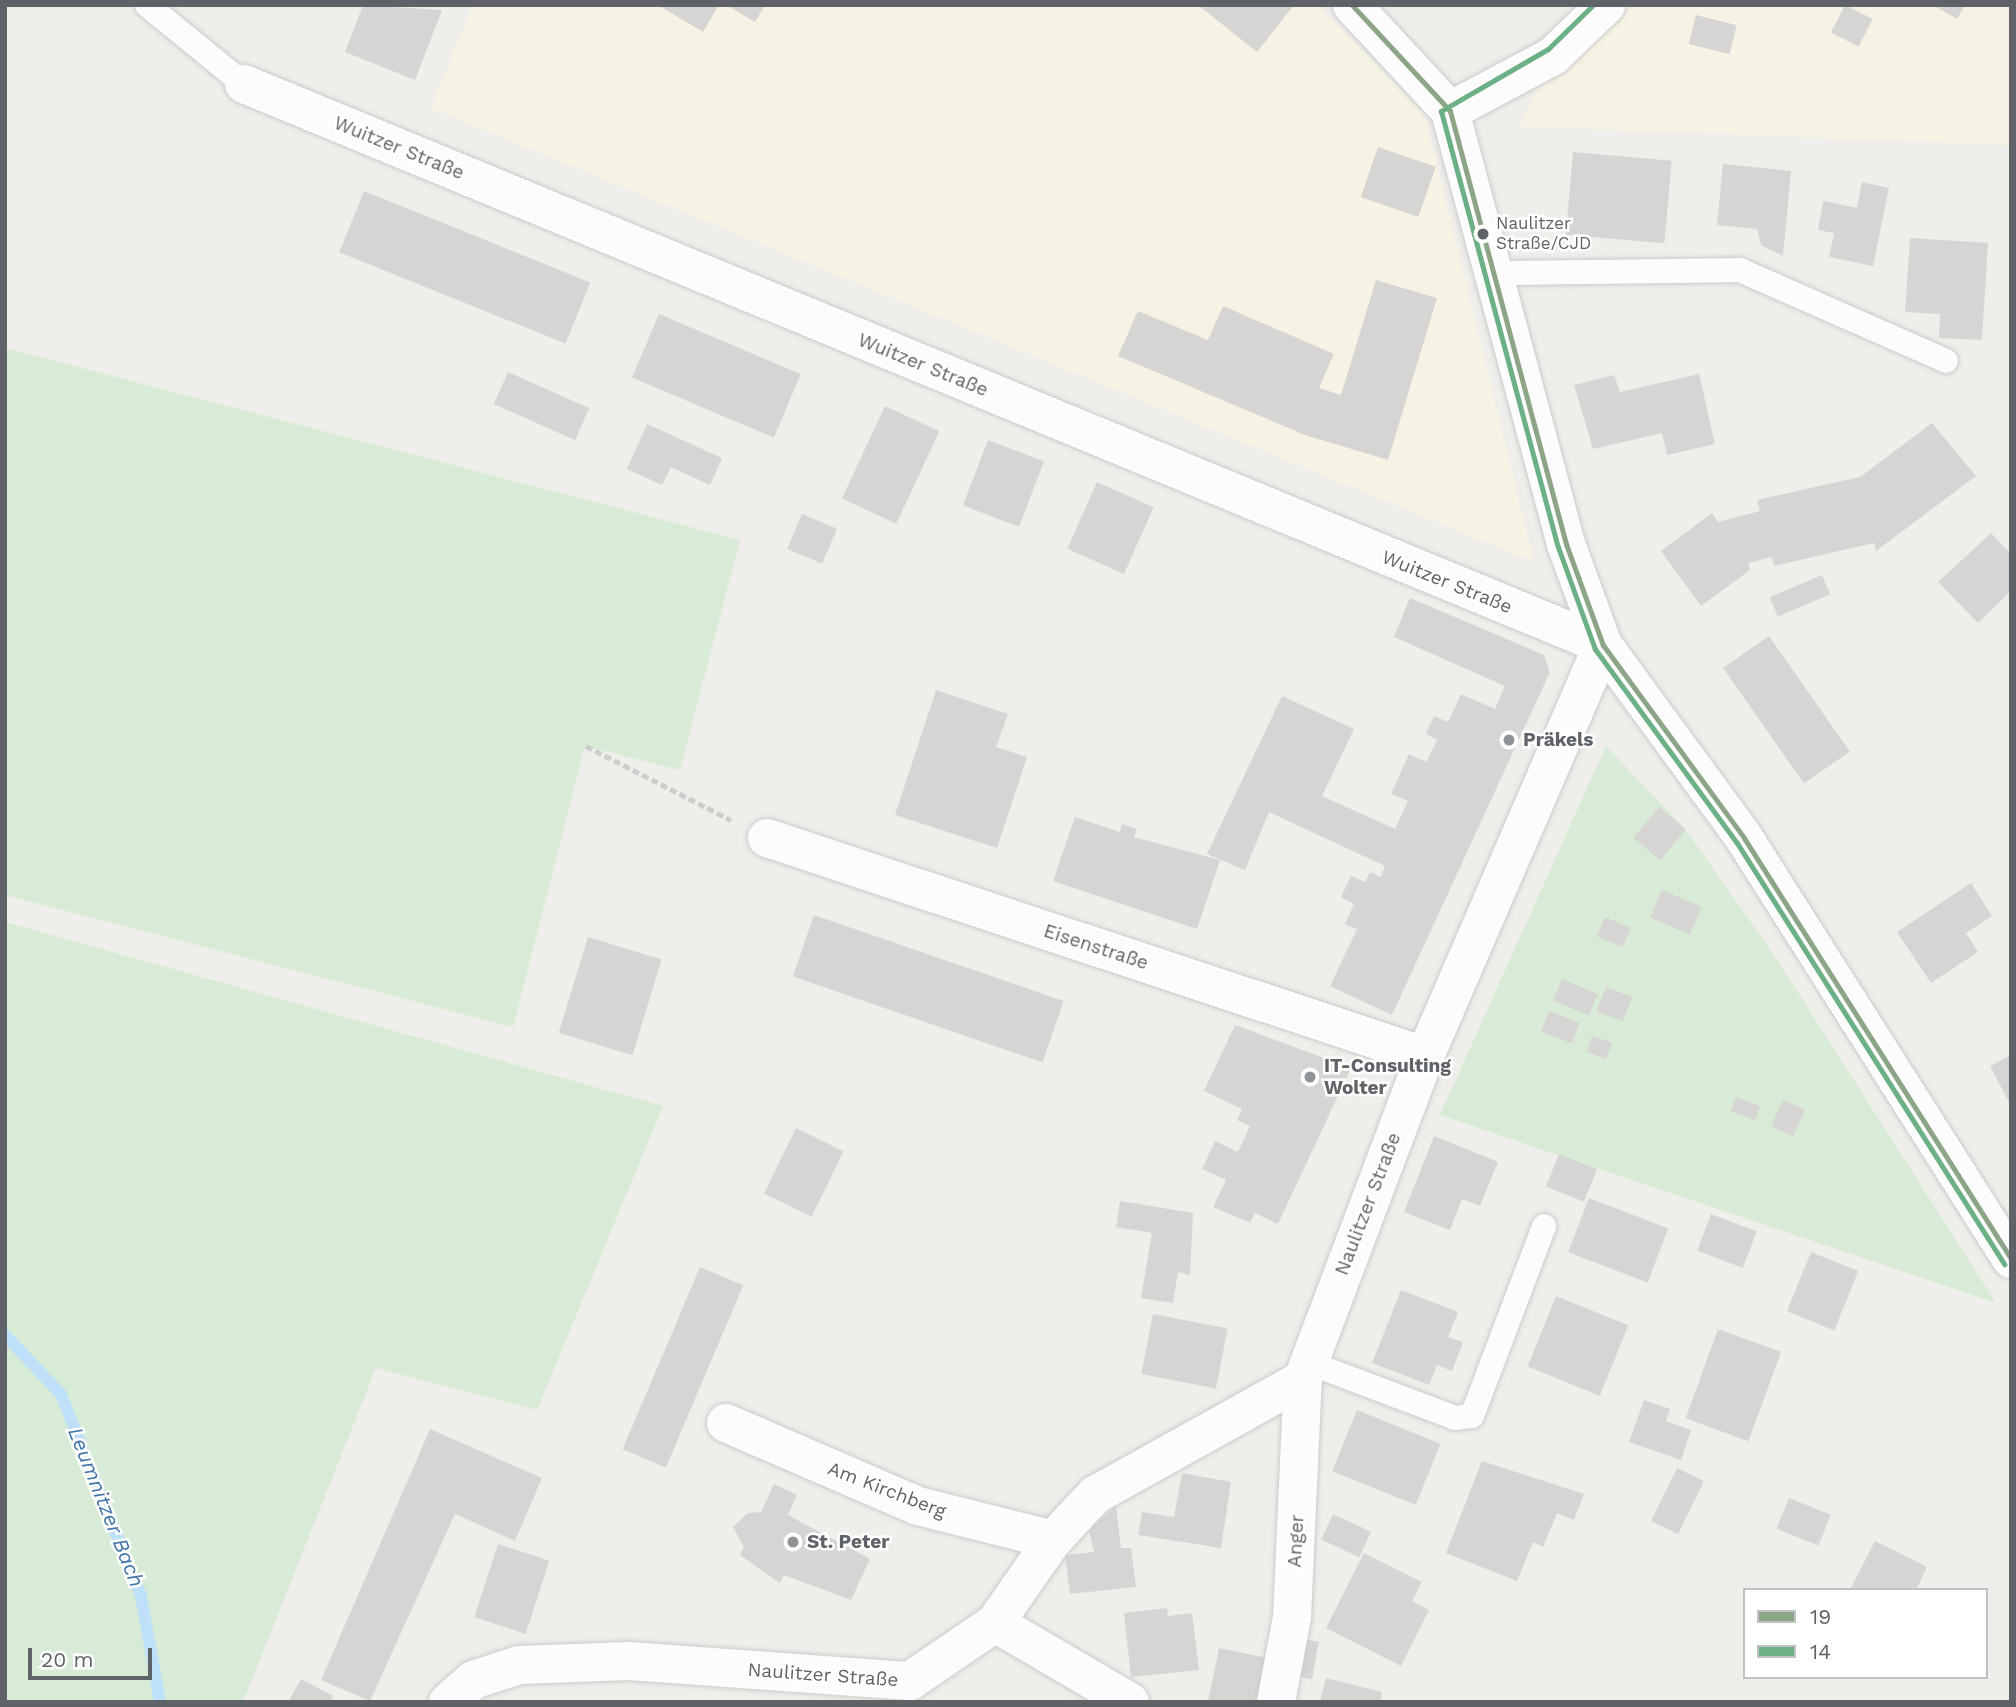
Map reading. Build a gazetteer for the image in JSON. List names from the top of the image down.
{
  "streets": {
    "street": [
      "Wuitzer Straße",
      "Eisenstraße",
      "Naulitzer Straße",
      "Am Kirchberg",
      "Anger"
    ]
  },
  "crossings": [
    ["Wuitzer Straße", "Naulitzer Straße"],
    ["Eisenstraße", "Naulitzer Straße"],
    ["Naulitzer Straße", "Am Kirchberg"],
    ["Naulitzer Straße", "Anger"]
  ],
  "water": ["Leumnitzer Bach"],
  "places": [
    "Naulitzer Straße/CJD",
    "Präkels",
    "IT-Consulting Wolter",
    "St. Peter"
  ],
  "lines": ["transit line 19", "transit line 14"],
  "legend": ["19", "14"],
  "scale_bar": "20 m"
}
